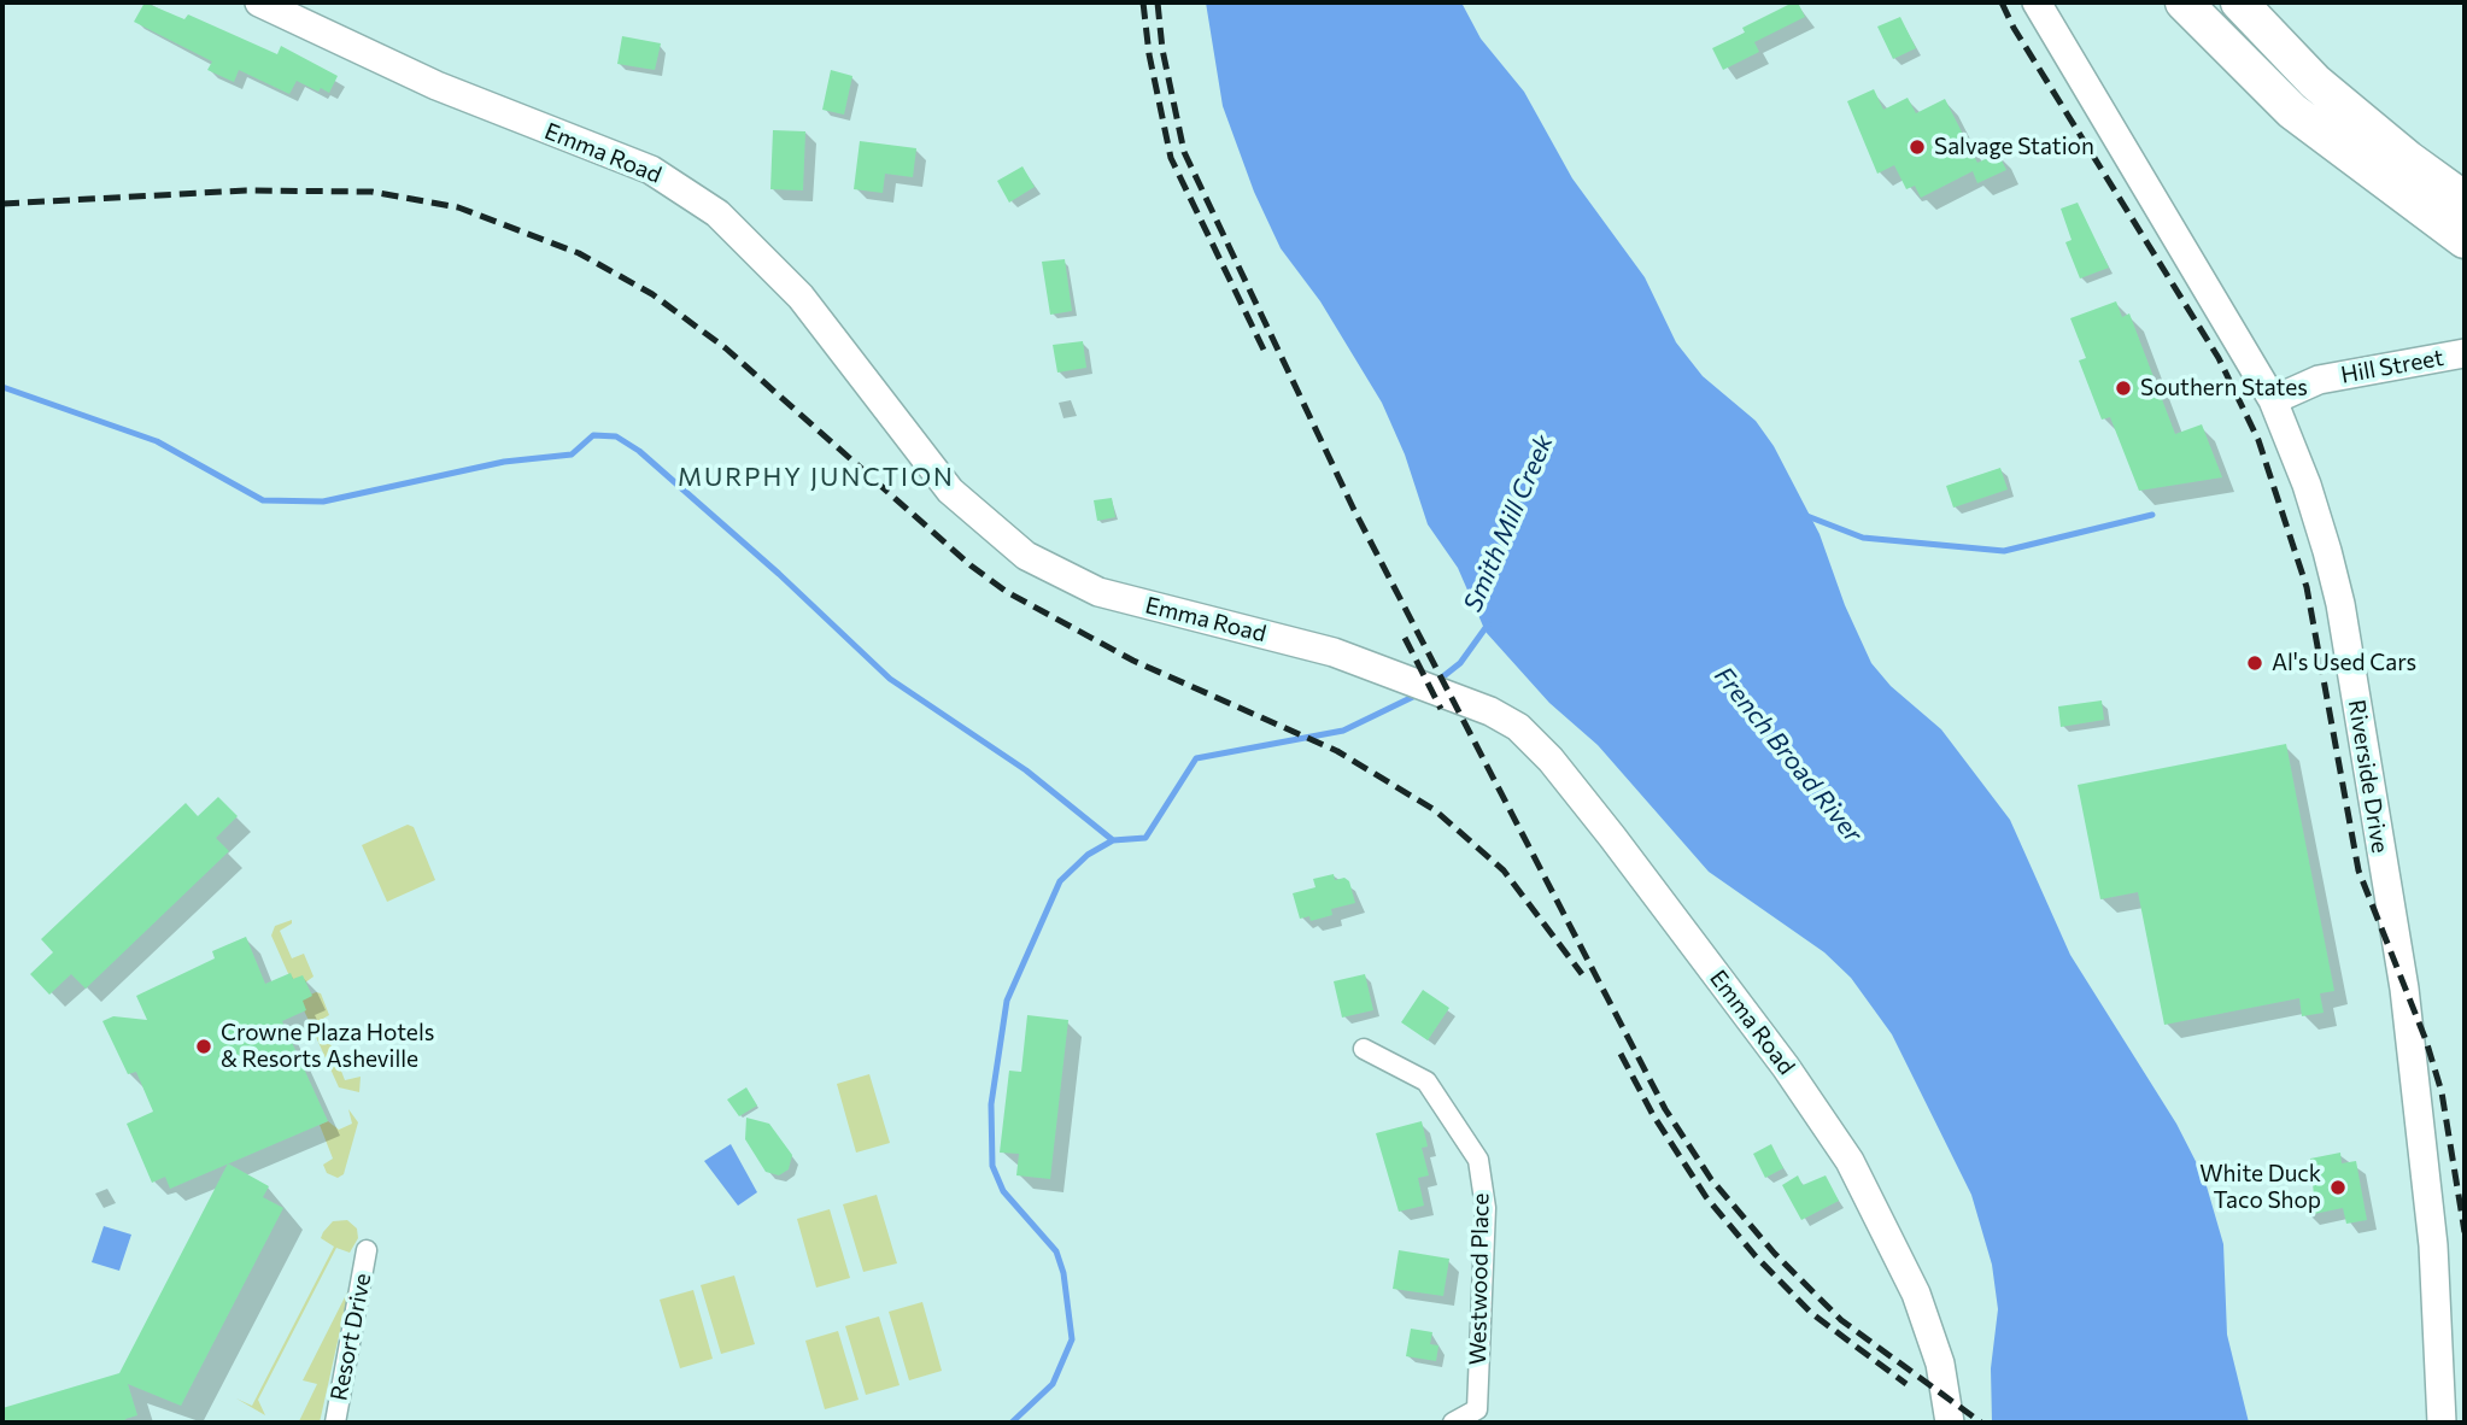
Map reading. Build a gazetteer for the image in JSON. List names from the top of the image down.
{
  "streets": {
    "street": [
      "Emma Road",
      "Hill Street",
      "Riverside Drive",
      "Westwood Place",
      "Resort Drive"
    ]
  },
  "crossings": [
    ["Hill Street", "Riverside Drive"]
  ],
  "districts": ["MURPHY JUNCTION"],
  "water": ["Smith Mill Creek", "French Broad River"],
  "places": [
    "Salvage Station",
    "Southern States",
    "Al's Used Cars",
    "Crowne Plaza Hotels & Resorts Asheville",
    "White Duck Taco Shop"
  ]
}
